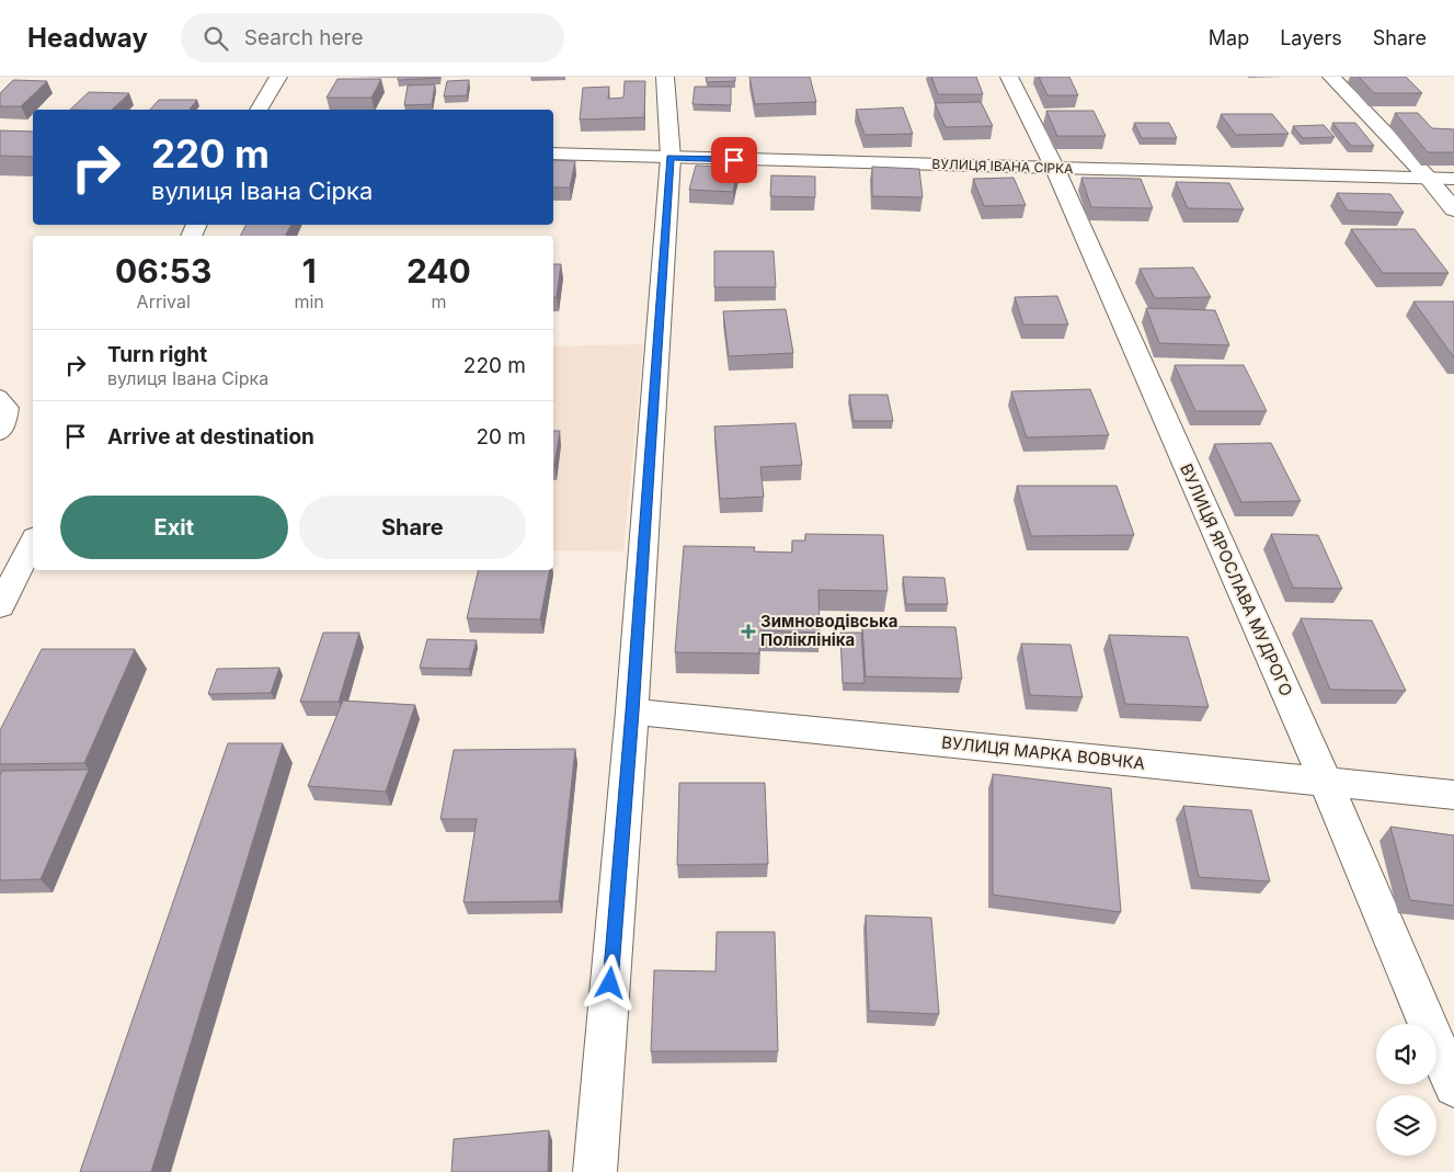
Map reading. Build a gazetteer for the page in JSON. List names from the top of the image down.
{
  "streets": {
    "street": ["ВУЛИЦЯ ІВАНА СІРКА", "ВУЛИЦЯ ЯРОСЛАВА МУДРОГО", "ВУЛИЦЯ МАРКА ВОВЧКА"]
  },
  "crossings": [
    ["ВУЛИЦЯ ІВАНА СІРКА", "ВУЛИЦЯ ЯРОСЛАВА МУДРОГО"],
    ["ВУЛИЦЯ ЯРОСЛАВА МУДРОГО", "ВУЛИЦЯ МАРКА ВОВЧКА"]
  ],
  "places": {
    "health": ["Зимноводівська Поліклініка"]
  },
  "page": {
    "header": "Headway",
    "search": "Search here",
    "nav": ["Map", "Layers", "Share"],
    "turn": ["220 m", "вулиця Івана Сірка"],
    "eta": [
      "06:53",
      "Arrival",
      "1",
      "min",
      "240",
      "m"
    ],
    "list": [
      {
        "name": "Turn right",
        "note": "вулиця Івана Сірка",
        "value": "220 m"
      },
      {
        "name": "Arrive at destination",
        "value": "20 m"
      }
    ],
    "buttons": ["Exit", "Share"]
  }
}
